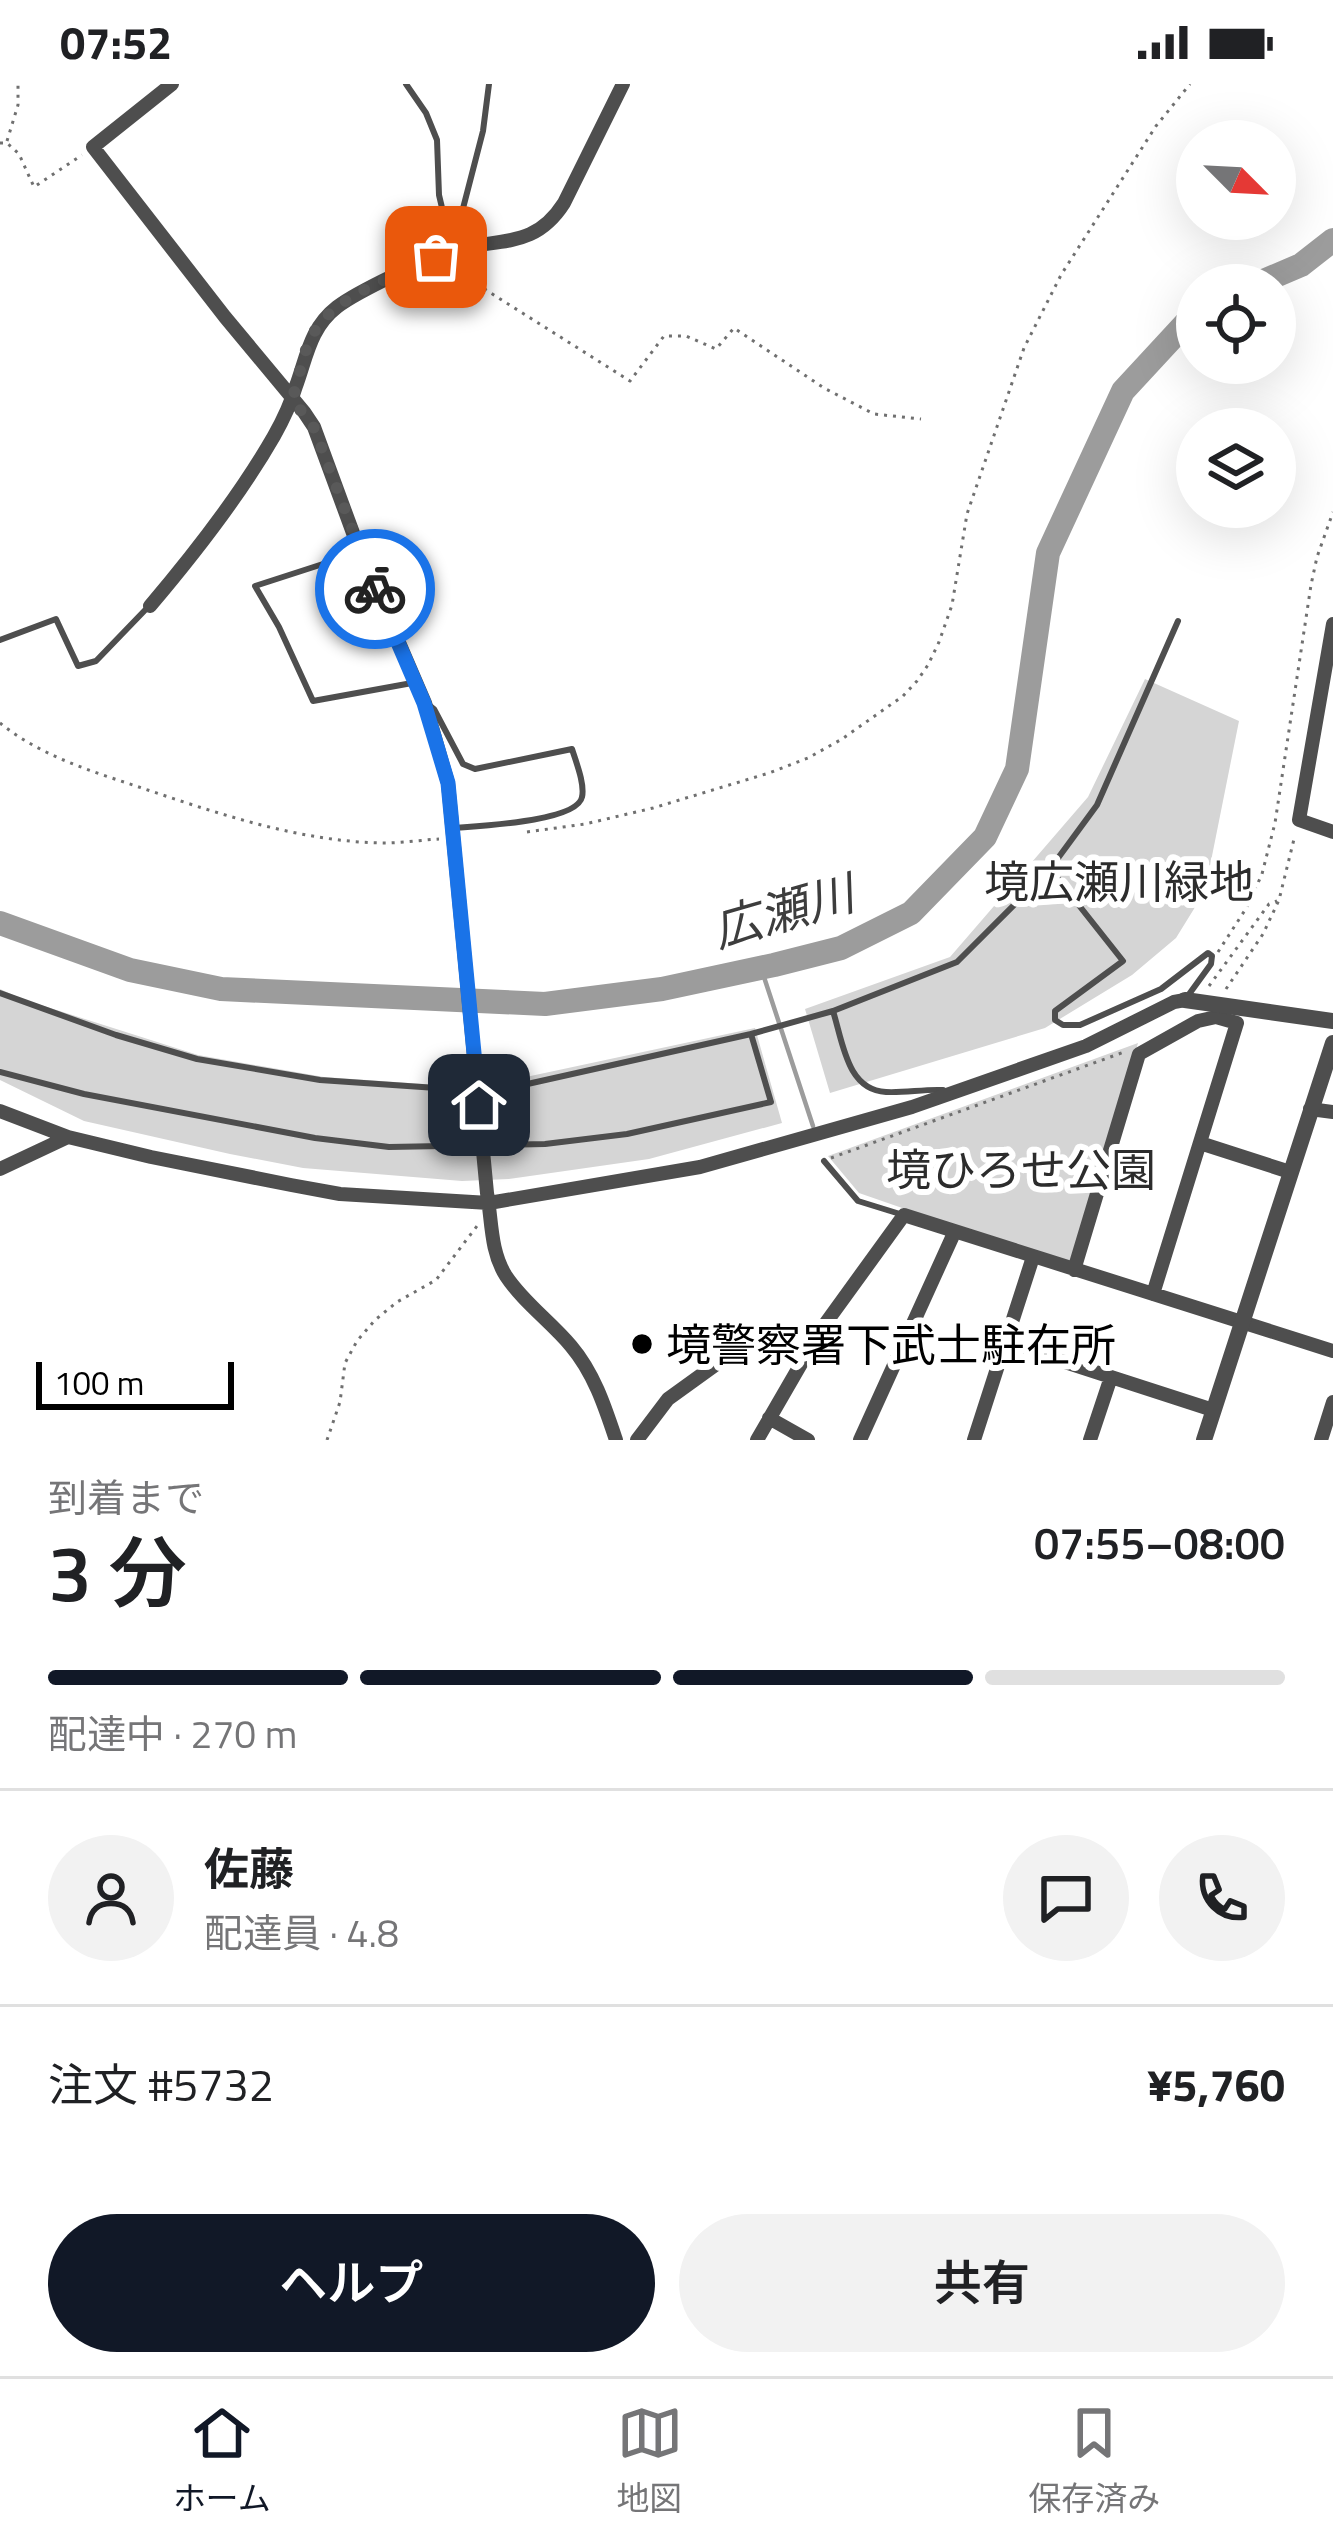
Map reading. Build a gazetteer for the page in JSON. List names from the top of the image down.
{
  "water": ["広瀬川"],
  "parks": ["境広瀬川緑地", "境ひろせ公園"],
  "places": ["境警察署下武士駐在所"],
  "scale_bar": "100 m",
  "north": "bottom right",
  "page": {
    "status": "07:52",
    "scale": "100 m",
    "heading": ["3 分", "到着まで", "07:55–08:00"],
    "panel": [
      "佐藤",
      "配達員 · 4.8",
      "注文 #5732",
      "¥5,760"
    ],
    "bar": "配達中 · 270 m",
    "buttons": ["ヘルプ", "共有"],
    "tabs": ["ホーム", "地図", "保存済み"]
  }
}
